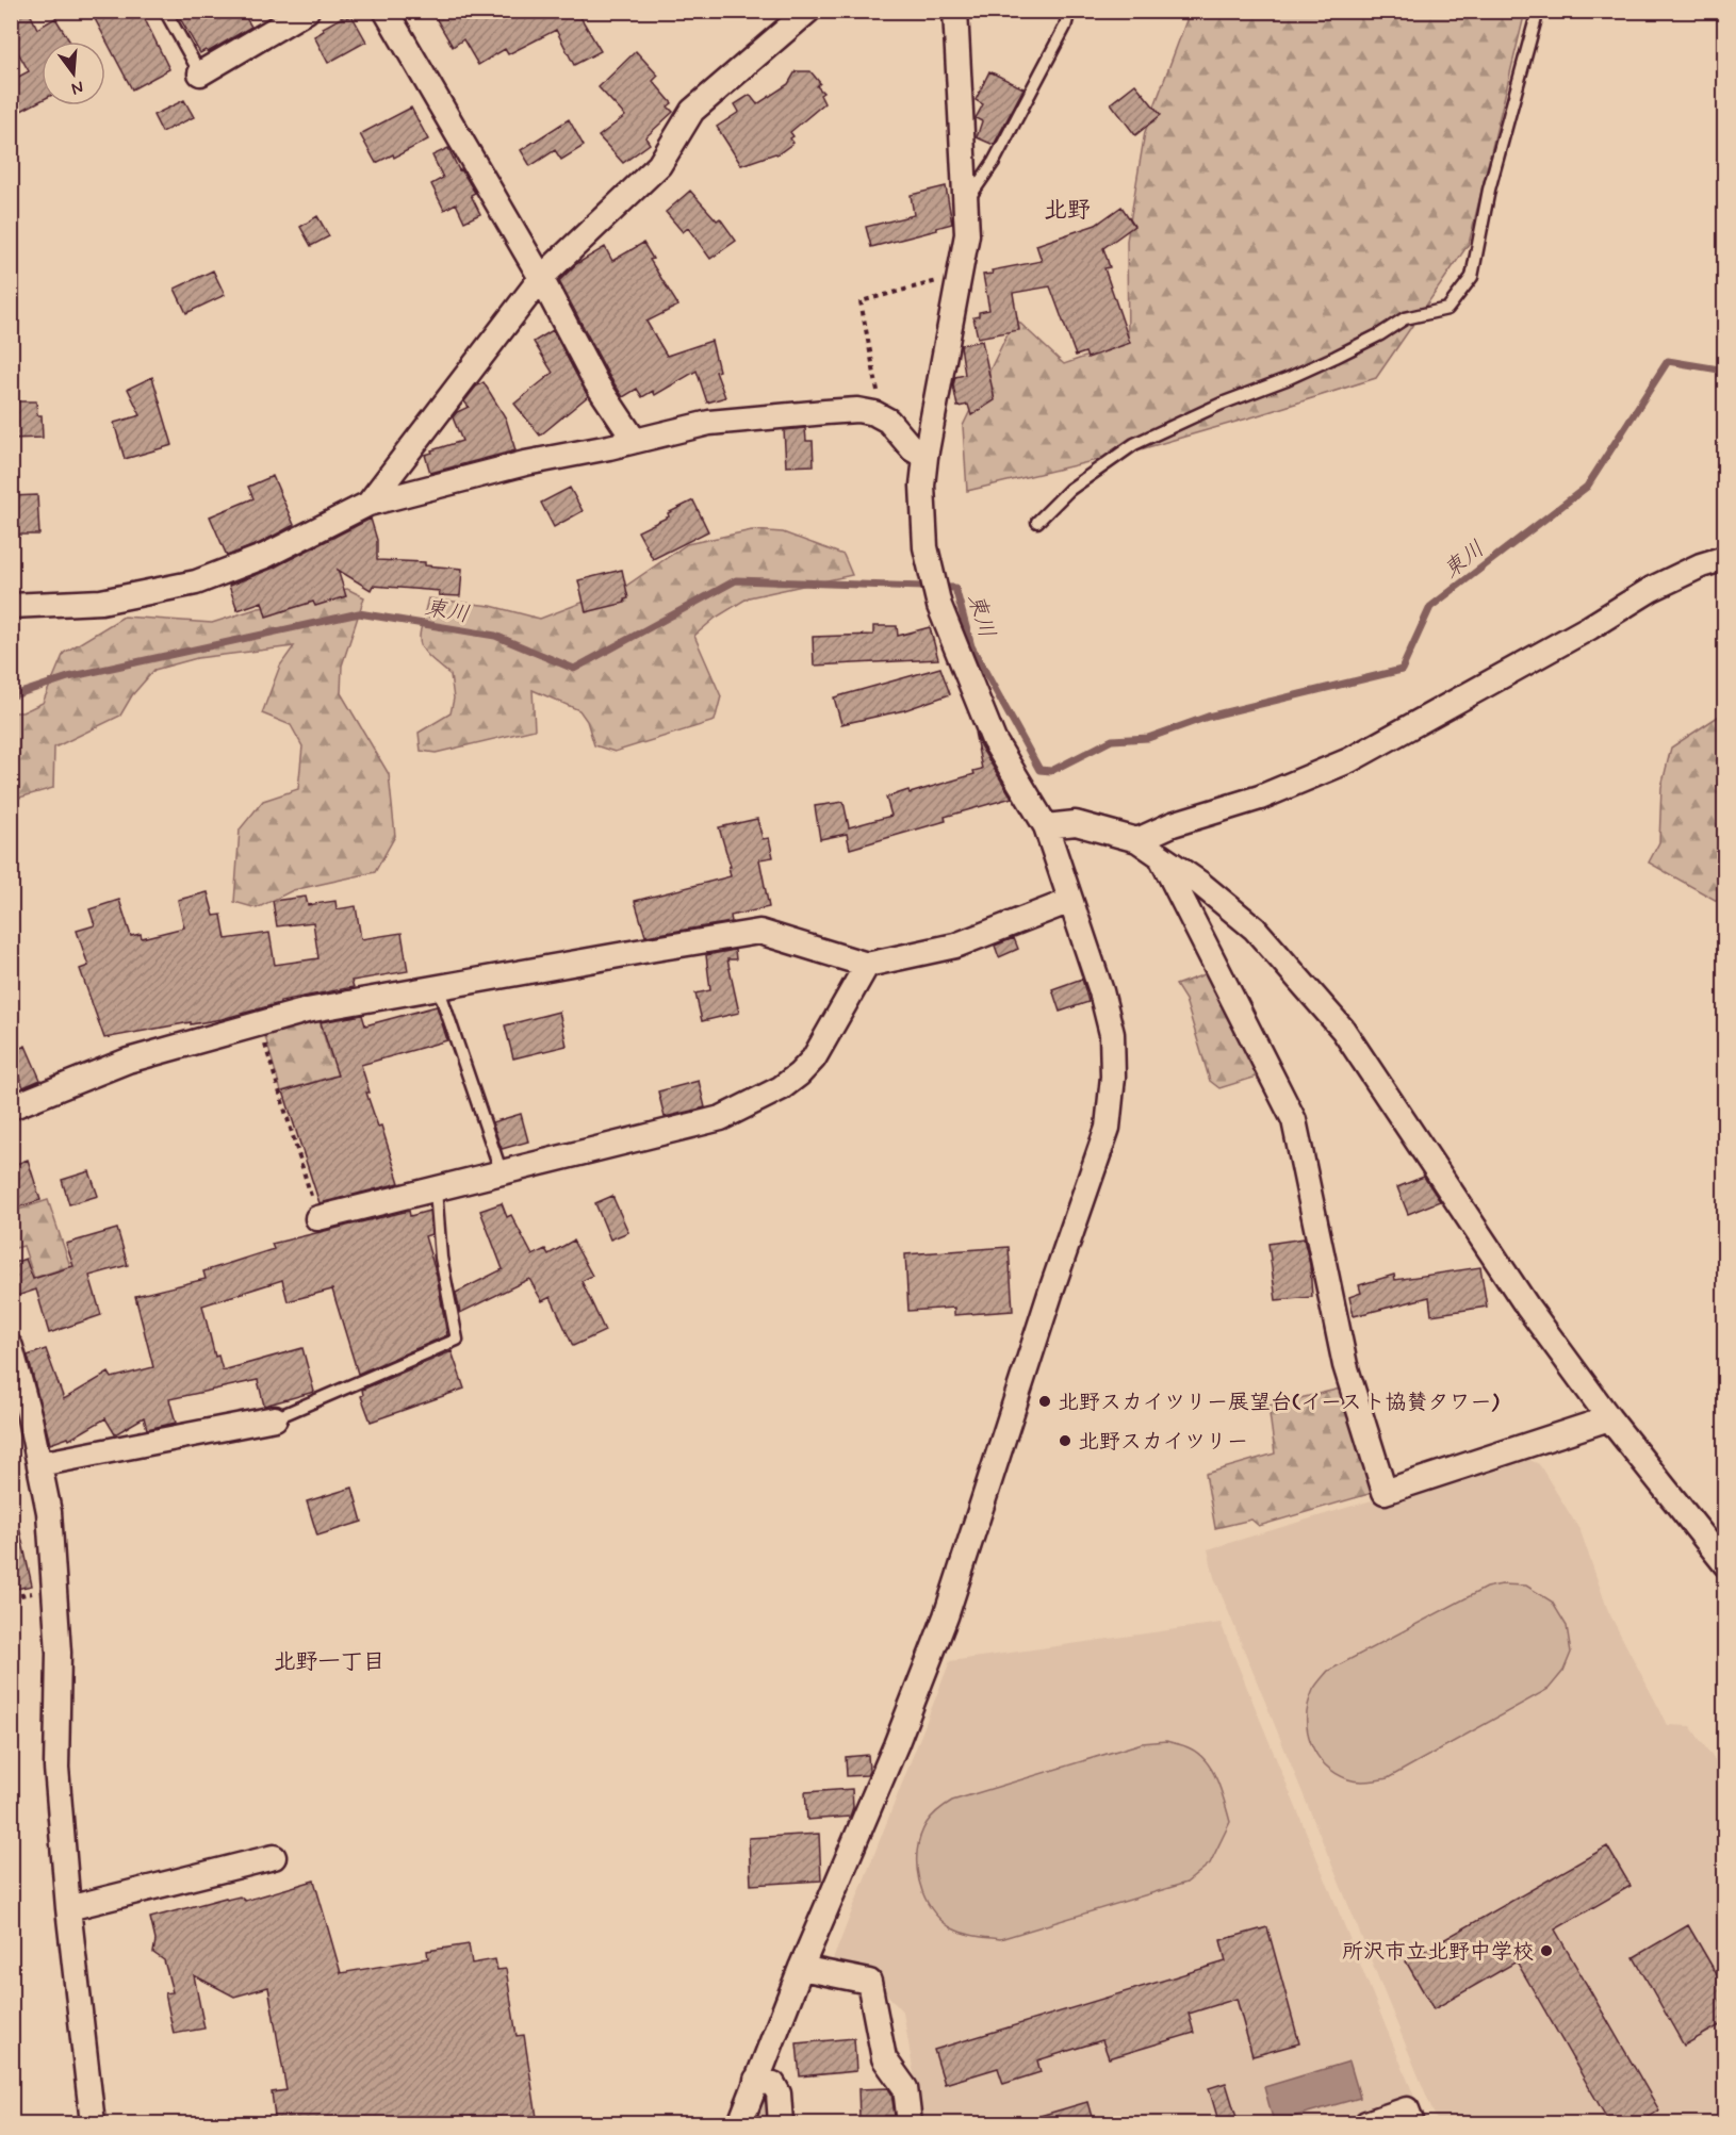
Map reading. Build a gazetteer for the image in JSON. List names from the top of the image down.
{
  "districts": ["北野", "北野一丁目"],
  "water": ["東川"],
  "places": ["北野スカイツリー展望台(イースト協賛タワー)", "北野スカイツリー", "所沢市立北野中学校"],
  "north": "bottom"
}
